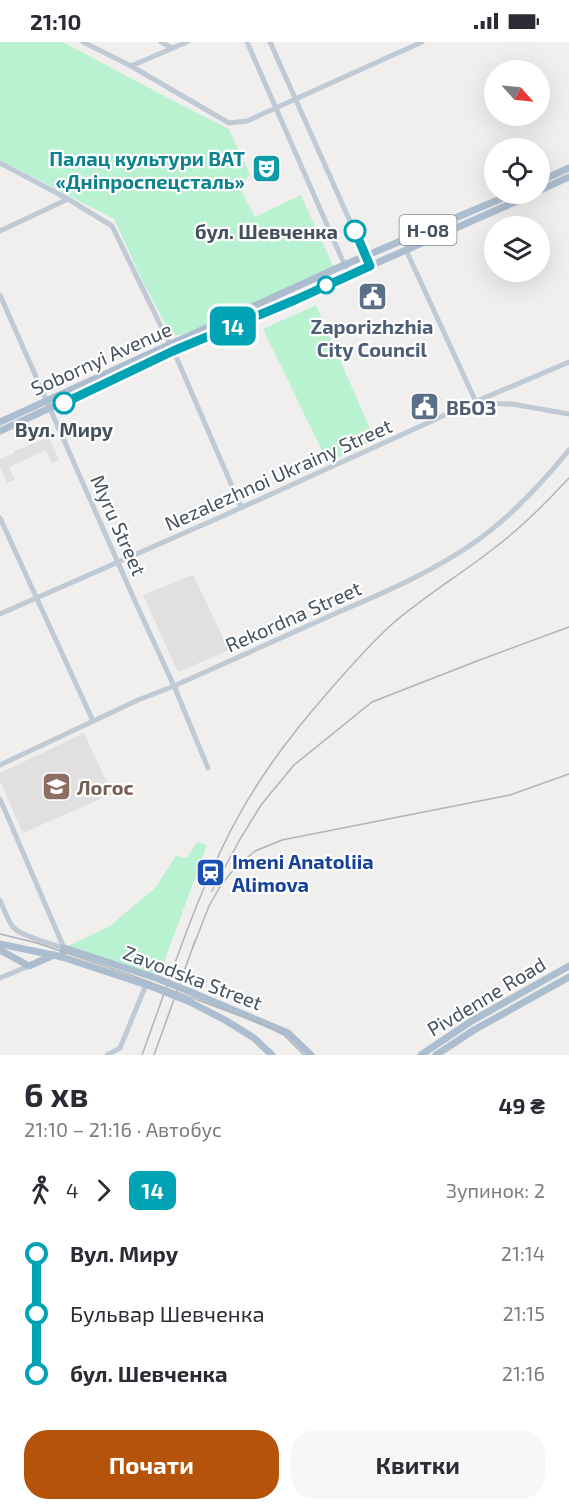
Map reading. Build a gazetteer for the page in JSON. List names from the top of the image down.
{
  "streets": {
    "main road": [
      "Н-08",
      "Sobornyi Avenue",
      "Zavodska Street",
      "Pivdenne Road"
    ],
    "street": ["Nezalezhnoi Ukrainy Street", "Myru Street", "Rekordna Street"]
  },
  "crossings": [
    ["Sobornyi Avenue", "Myru Street"],
    ["Nezalezhnoi Ukrainy Street", "Myru Street"],
    ["Myru Street", "Rekordna Street"]
  ],
  "places": {
    "theatre": ["Палац культури ВАТ «Дніпроспецсталь»"],
    "other": ["бул. Шевченка", "Вул. Миру"],
    "public building": ["Zaporizhzhia City Council", "ВБОЗ"],
    "school or university": ["Логос"],
    "station": ["Imeni Anatoliia Alimova"]
  },
  "lines": ["bus line 14"],
  "north": "bottom right",
  "page": {
    "status": "21:10",
    "on_map": "14",
    "heading": ["6 хв", "21:10 – 21:16 · Автобус", "49 ₴"],
    "legs": ["4", "14", "Зупинок: 2"],
    "list": [
      {
        "name": "Вул. Миру",
        "value": "21:14"
      },
      {
        "name": "Бульвар Шевченка",
        "value": "21:15"
      },
      {
        "name": "бул. Шевченка",
        "value": "21:16"
      }
    ],
    "buttons": ["Почати", "Квитки"]
  }
}
